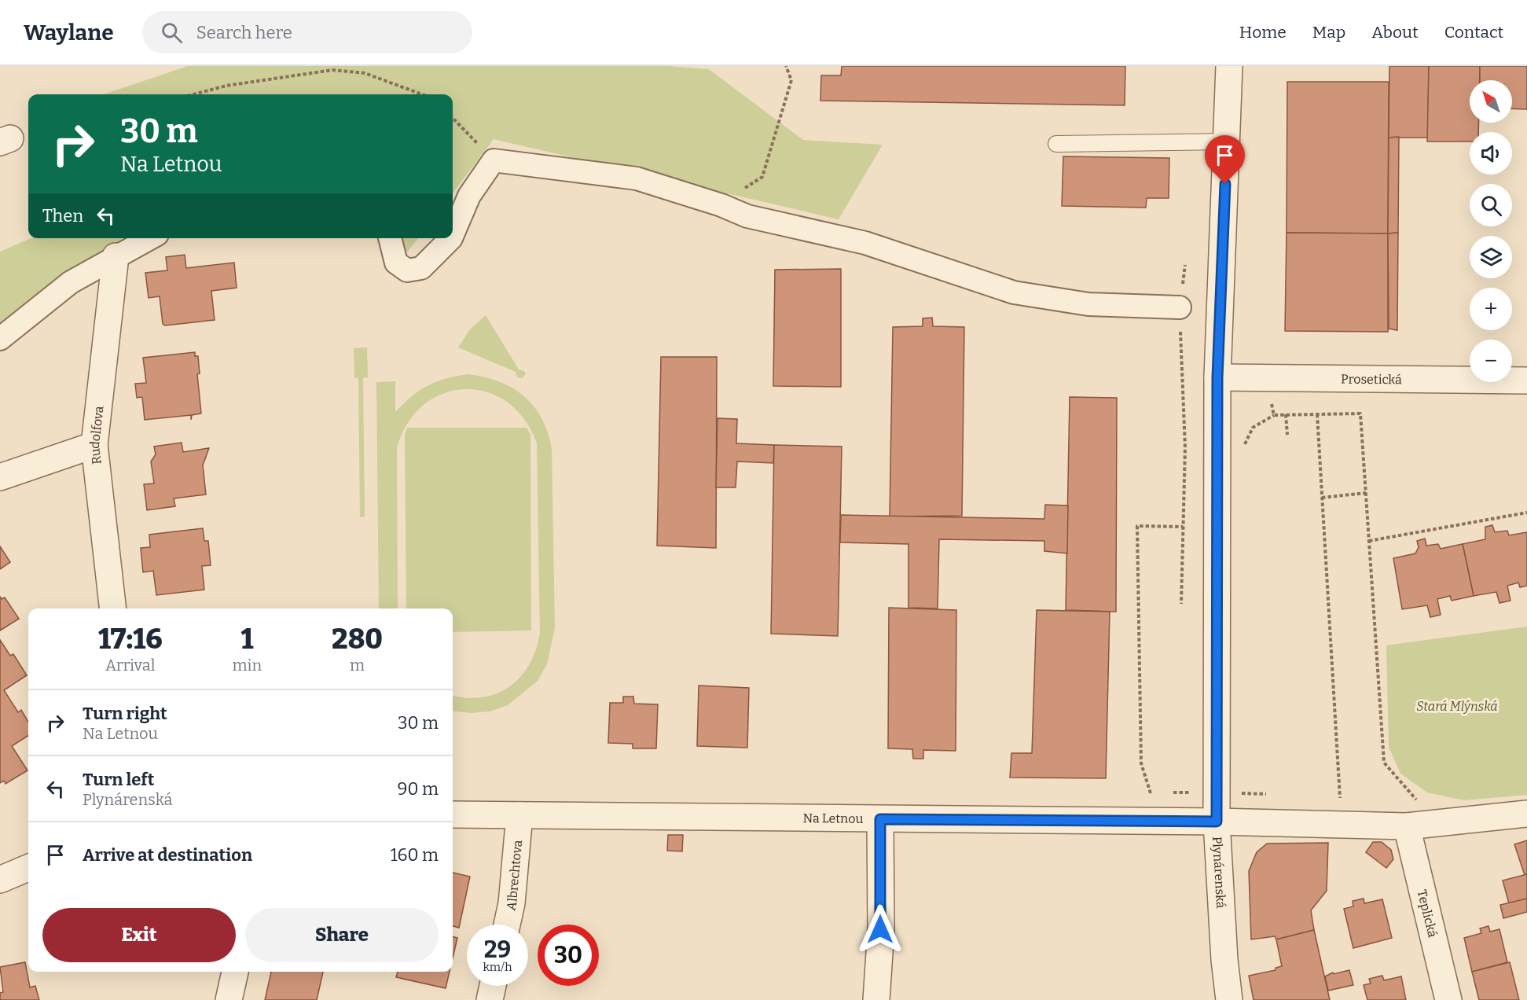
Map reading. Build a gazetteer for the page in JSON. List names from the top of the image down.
{
  "streets": {
    "street": [
      "Prosetická",
      "Rudolfova",
      "Na Letnou",
      "Plynárenská",
      "Albrechtova",
      "Teplická"
    ]
  },
  "crossings": [
    ["Prosetická", "Plynárenská"],
    ["Na Letnou", "Plynárenská"],
    ["Na Letnou", "Albrechtova"]
  ],
  "parks": ["Stará Mlýnská"],
  "north": "top left",
  "page": {
    "header": "Waylane",
    "search": "Search here",
    "nav": [
      "Home",
      "Map",
      "About",
      "Contact"
    ],
    "map_buttons": ["+", "−"],
    "turn": ["30 m", "Na Letnou"],
    "then": "Then",
    "eta": [
      "17:16",
      "Arrival",
      "1",
      "min",
      "280",
      "m"
    ],
    "list": [
      {
        "name": "Turn right",
        "note": "Na Letnou",
        "value": "30 m"
      },
      {
        "name": "Turn left",
        "note": "Plynárenská",
        "value": "90 m"
      },
      {
        "name": "Arrive at destination",
        "value": "160 m"
      }
    ],
    "buttons": ["Exit", "Share"],
    "speed": "29 km/h",
    "limit": "30"
  }
}
